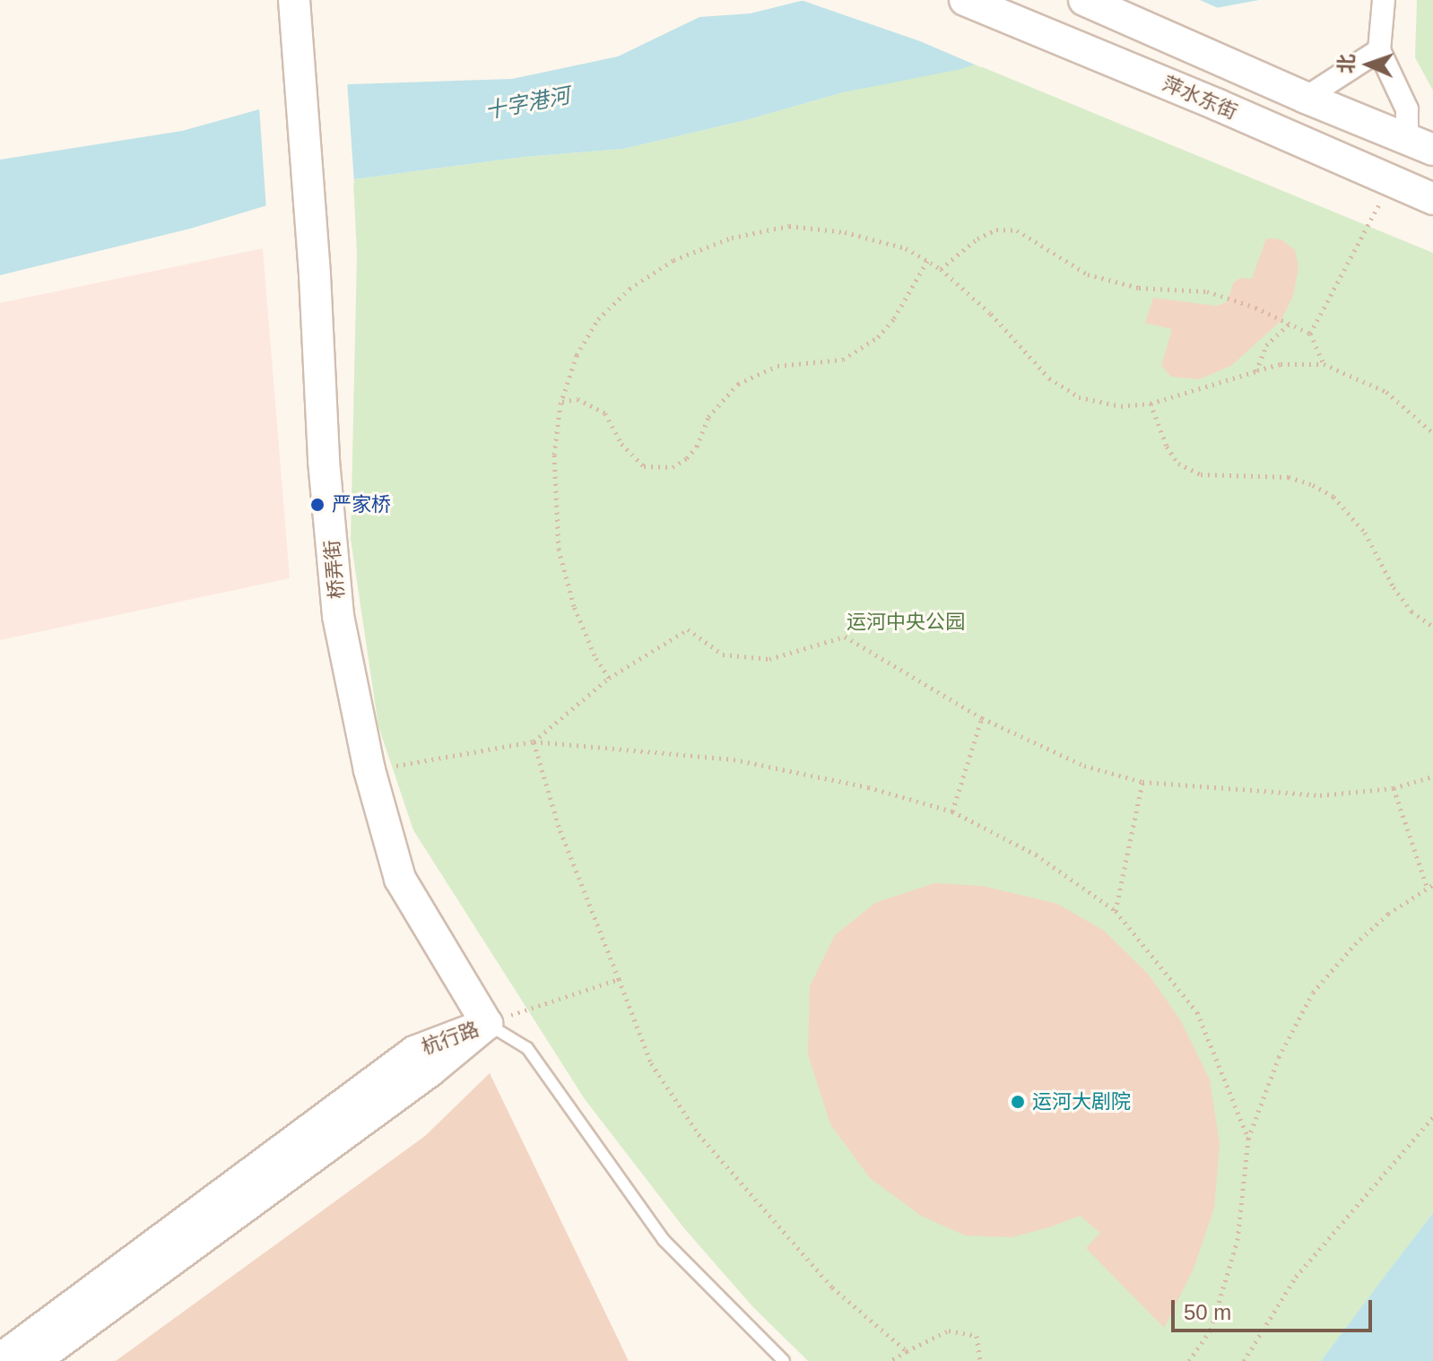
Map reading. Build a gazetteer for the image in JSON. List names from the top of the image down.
{
  "streets": {
    "street": ["萍水东街", "桥弄街", "杭行路"]
  },
  "crossings": [
    ["桥弄街", "杭行路"]
  ],
  "water": ["十字港河"],
  "parks": ["运河中央公园"],
  "places": ["严家桥", "运河大剧院"],
  "scale_bar": "50 m",
  "north": "left"
}
